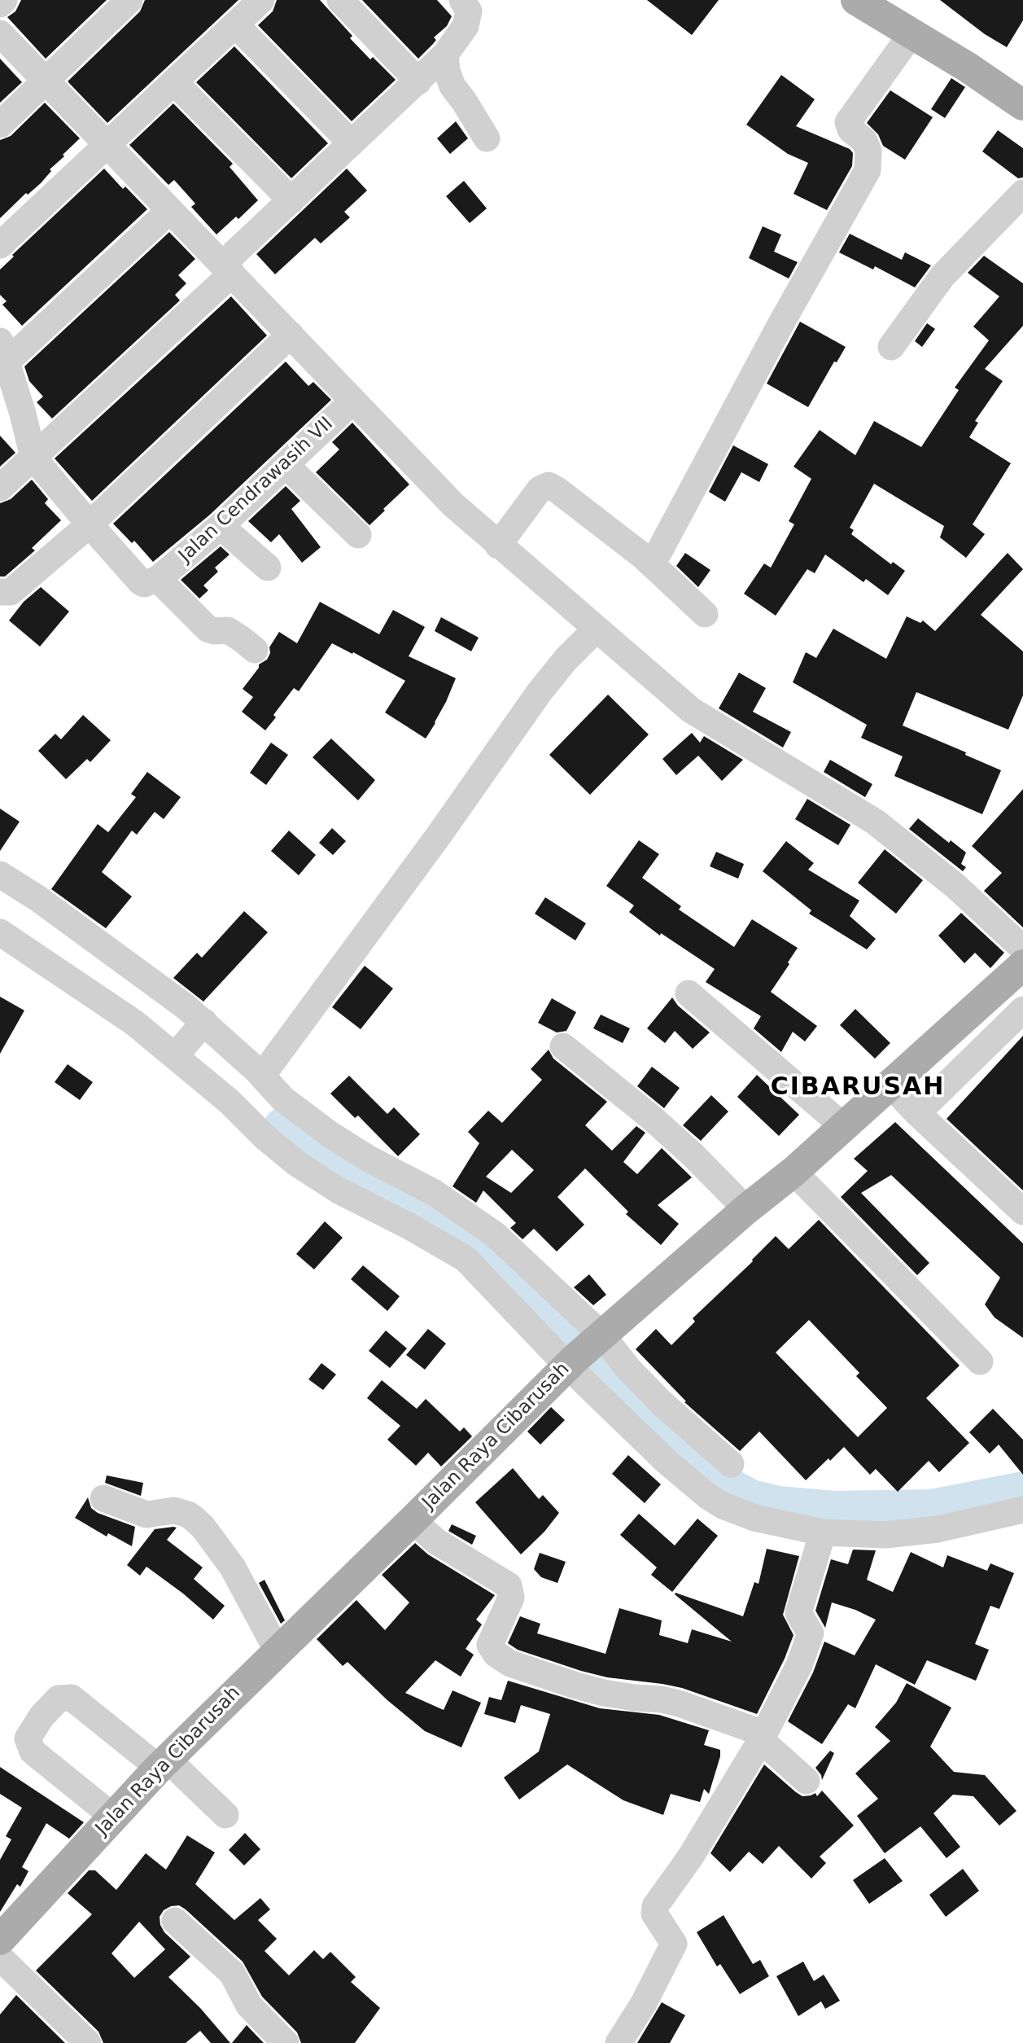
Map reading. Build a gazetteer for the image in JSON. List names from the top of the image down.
{
  "streets": {
    "main road": ["Jalan Raya Cibarusah"],
    "street": ["Jalan Cendrawasih VII"]
  },
  "districts": ["CIBARUSAH"]
}
